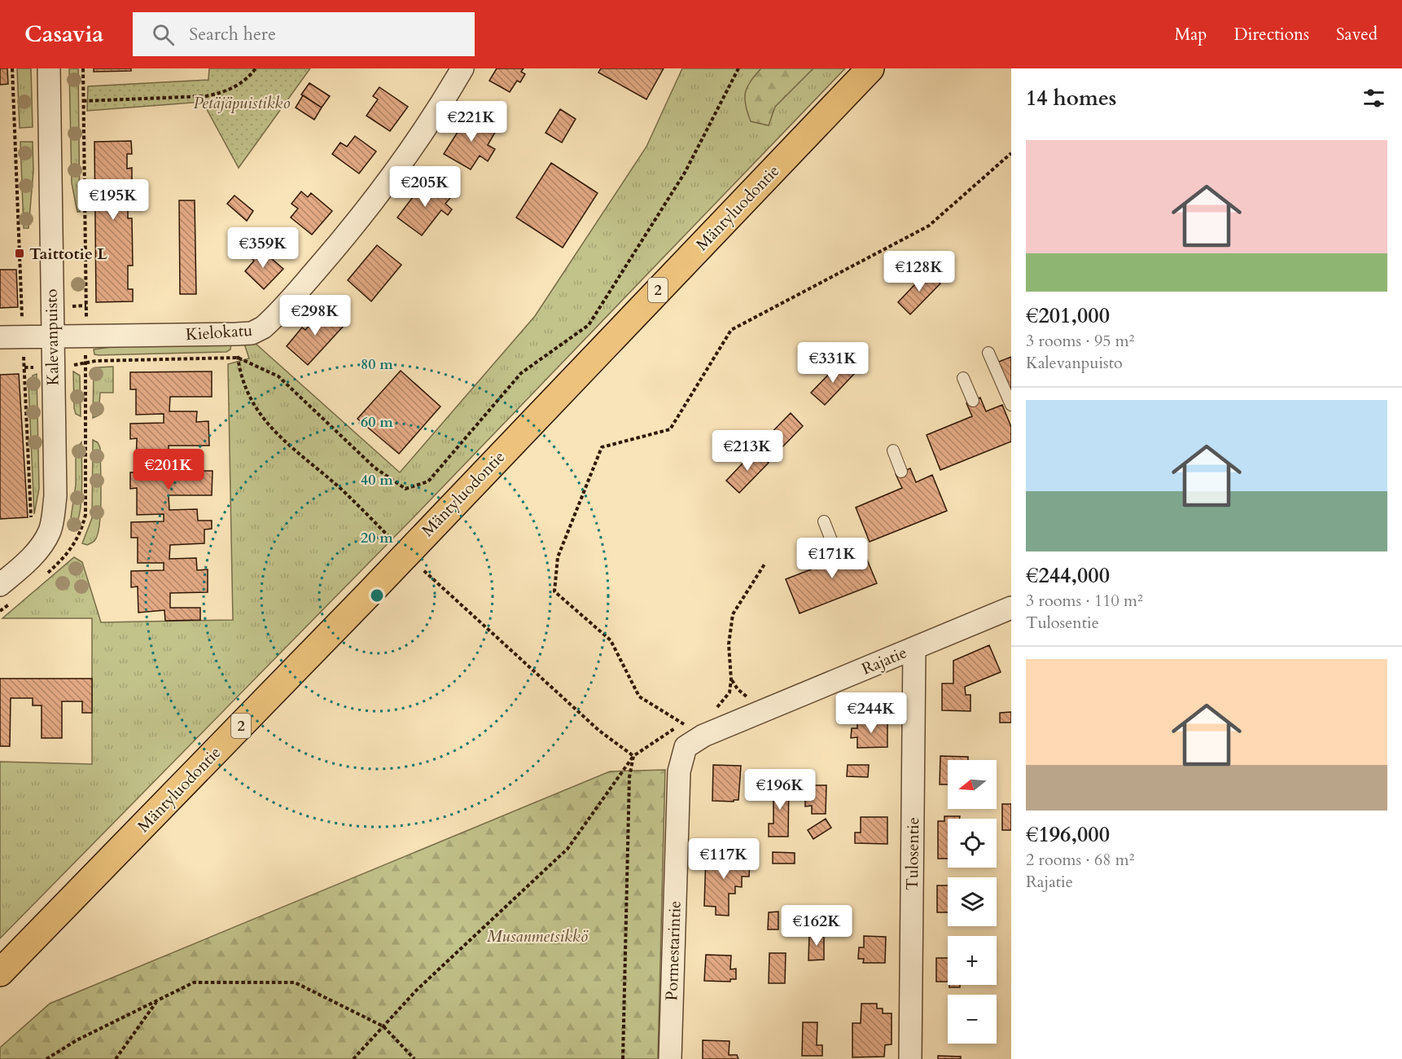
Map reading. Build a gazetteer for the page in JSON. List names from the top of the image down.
{
  "streets": {
    "highway": ["Mäntyluodontie", "2"],
    "street": [
      "Kielokatu",
      "Kalevanpuisto",
      "Rajatie",
      "Tulosentie",
      "Pormestarintie"
    ]
  },
  "crossings": [
    ["Kielokatu", "Kalevanpuisto"],
    ["Rajatie", "Tulosentie"],
    ["Rajatie", "Pormestarintie"]
  ],
  "parks": ["Petäjäpuistikko", "Musanmetsikkö"],
  "places": {
    "transit": ["Taittotie L"]
  },
  "north": "left",
  "page": {
    "header": "Casavia",
    "search": "Search here",
    "nav": ["Map", "Directions", "Saved"],
    "heading": "14 homes",
    "price": [
      "€221K",
      "€205K",
      "€195K",
      "€359K",
      "€128K",
      "€298K",
      "€331K",
      "€213K",
      "€201K",
      "€171K",
      "€244K",
      "€196K",
      "€117K",
      "€162K"
    ],
    "list": [
      {
        "name": "€201,000",
        "note": "3 rooms · 95 m² · Kalevanpuisto"
      },
      {
        "name": "€244,000",
        "note": "3 rooms · 110 m² · Tulosentie"
      },
      {
        "name": "€196,000",
        "note": "2 rooms · 68 m² · Rajatie"
      }
    ],
    "map_buttons": ["+", "−"]
  },
  "rings": [
    "80 m",
    "60 m",
    "40 m",
    "20 m"
  ]
}
